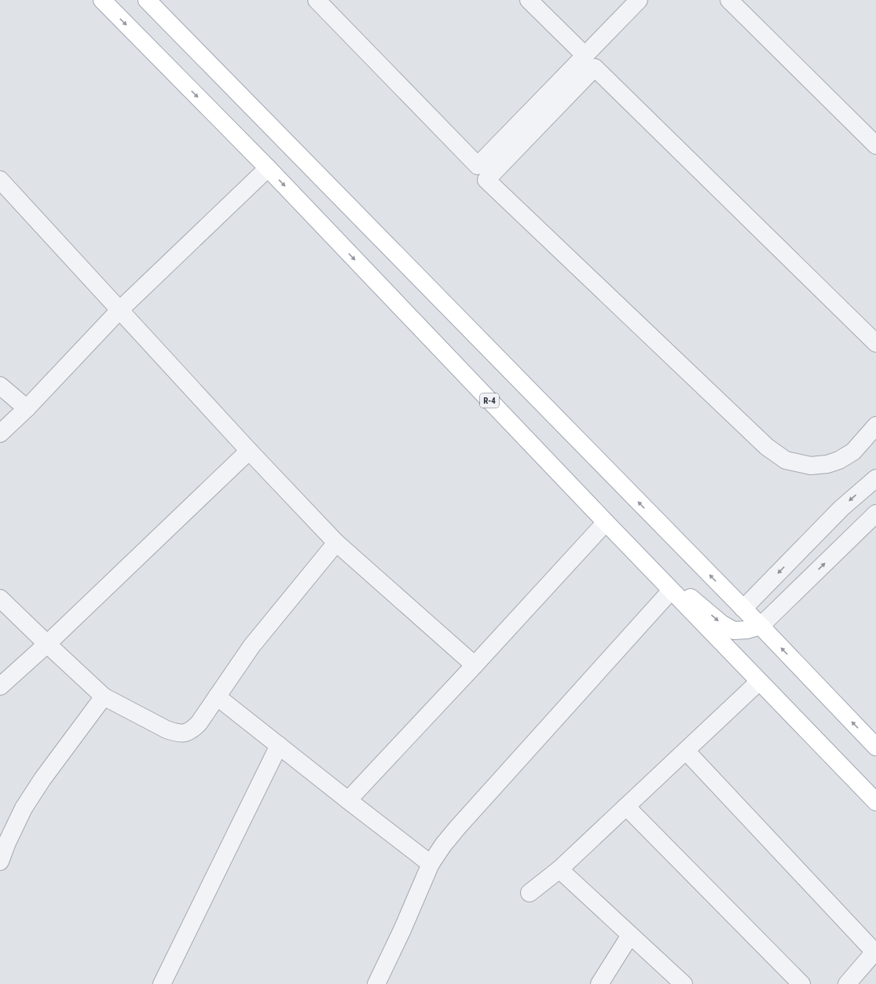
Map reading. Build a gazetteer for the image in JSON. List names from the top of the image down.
{
  "streets": {
    "main road": ["R-4"]
  }
}
